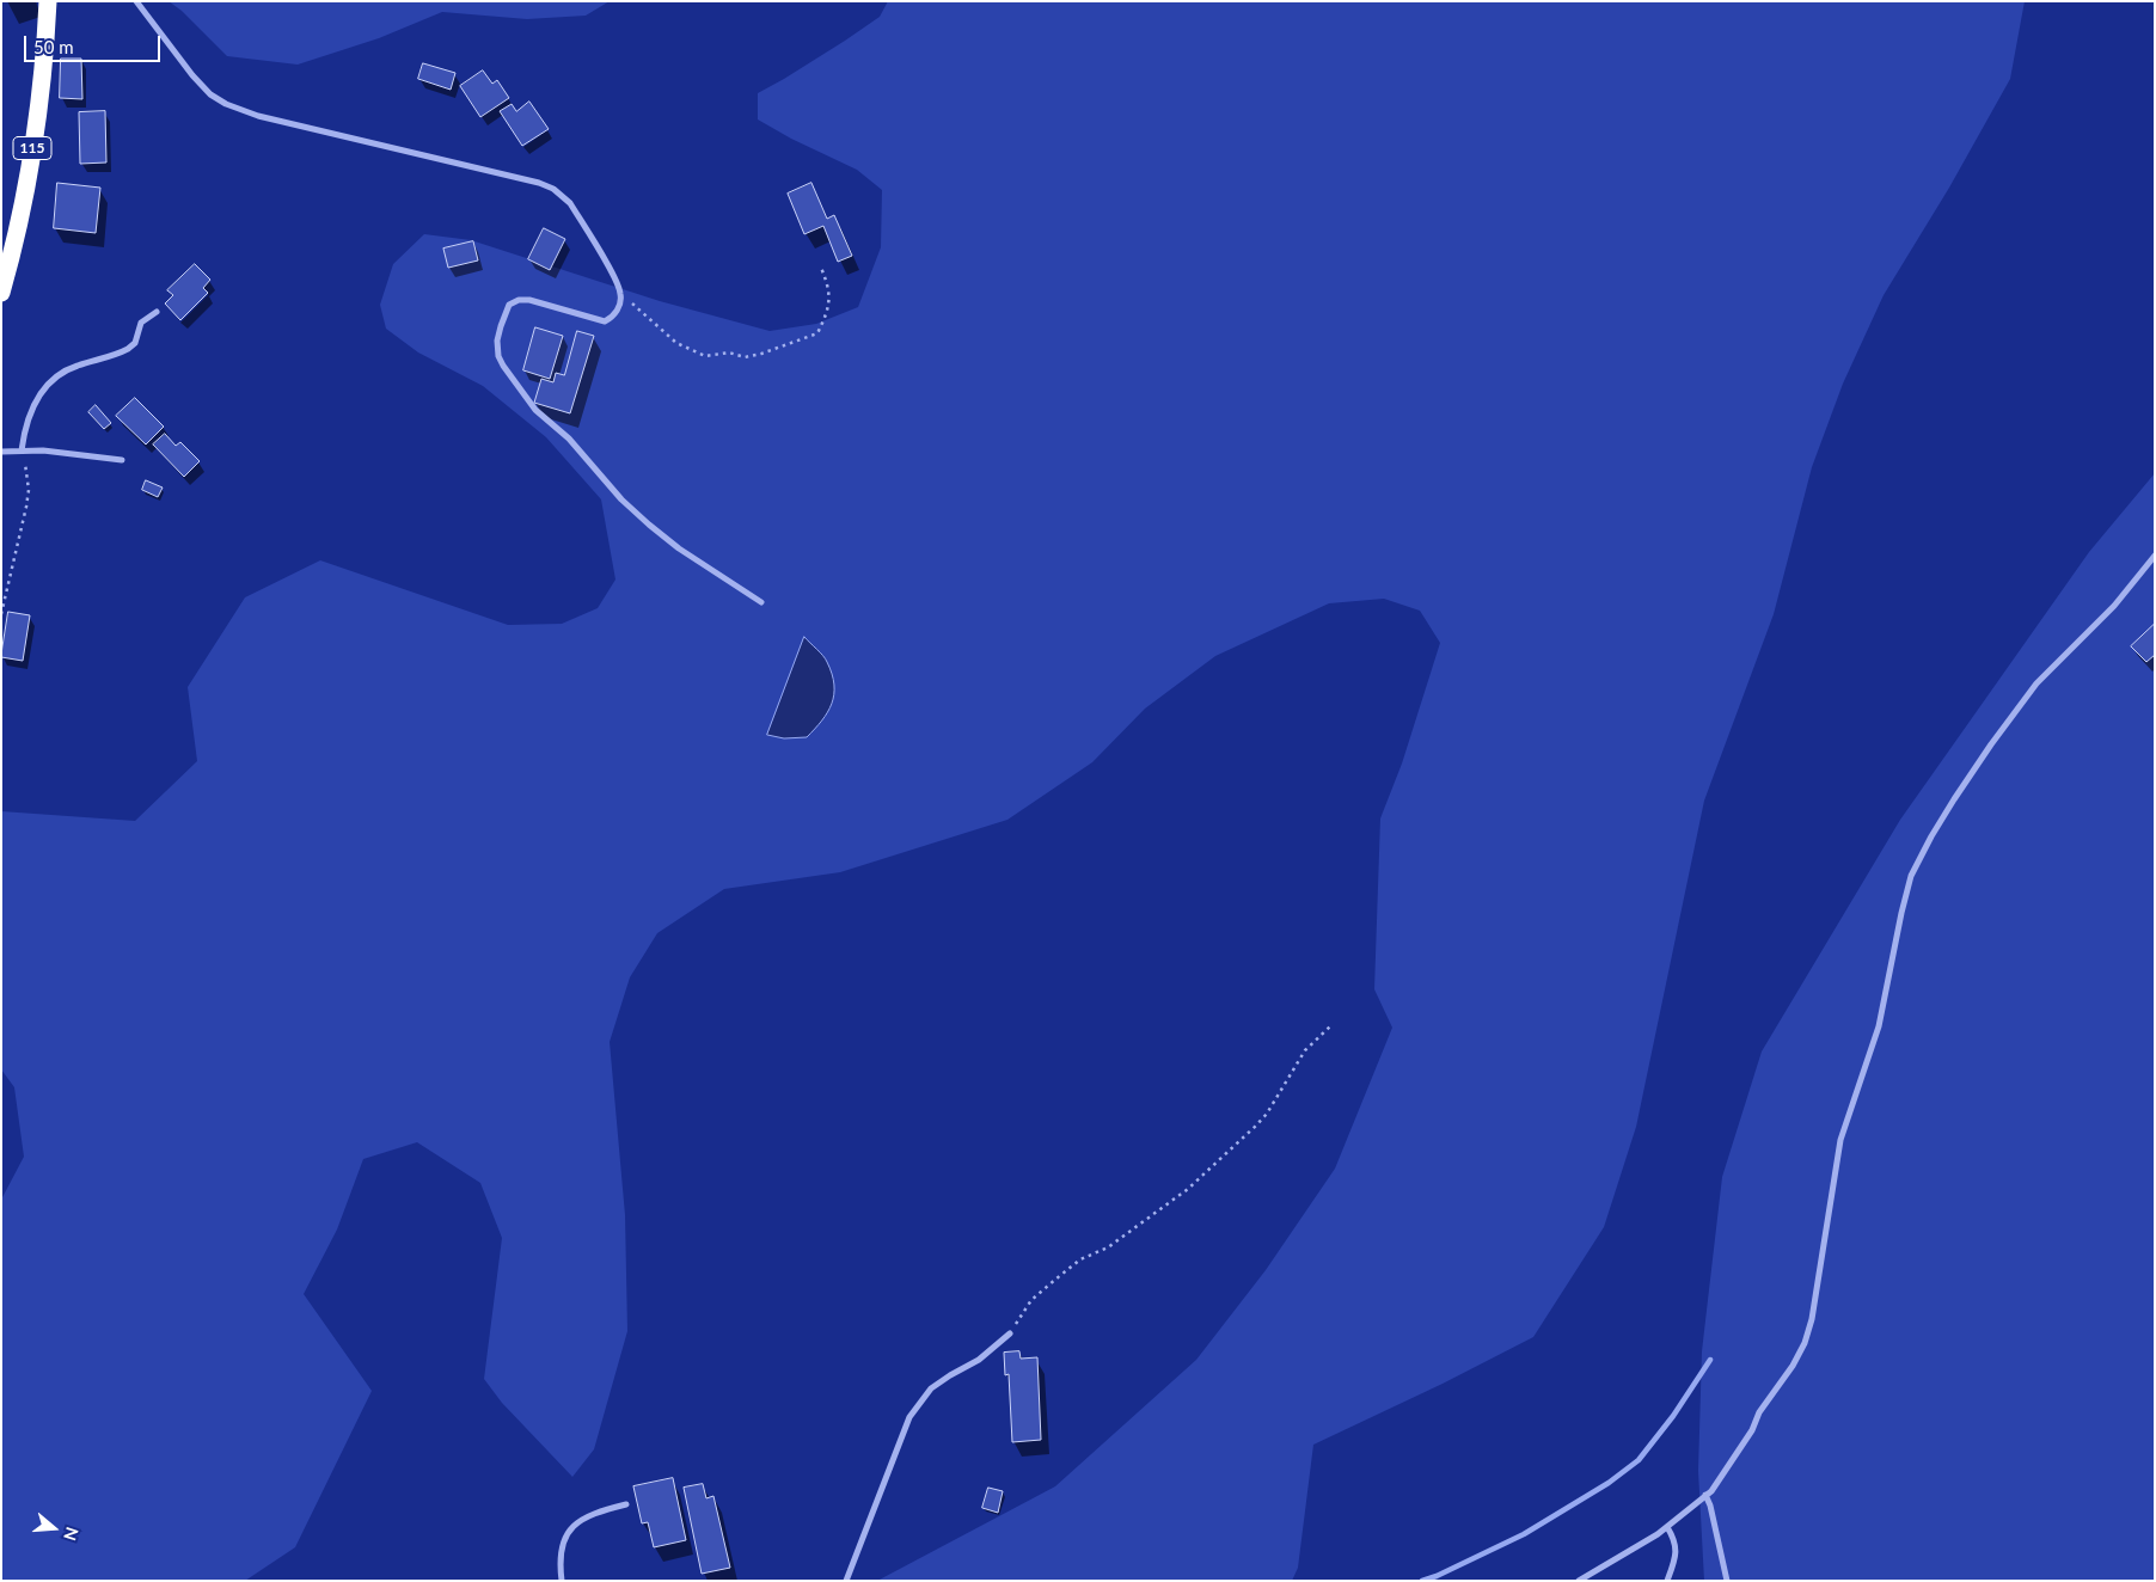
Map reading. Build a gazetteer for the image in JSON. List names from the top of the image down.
{
  "streets": {
    "highway": ["115"]
  },
  "scale_bar": "50 m",
  "north": "right"
}
